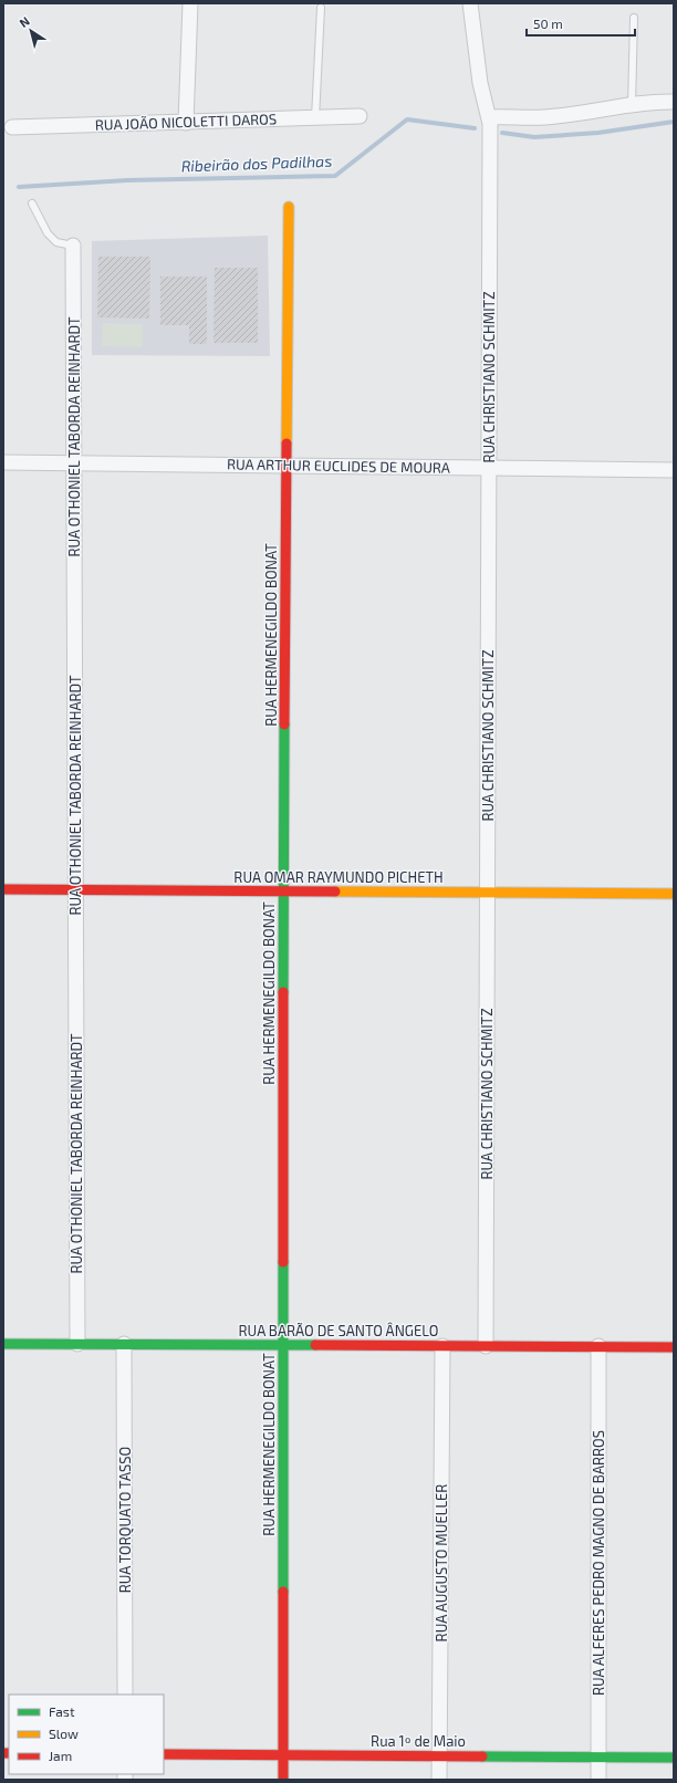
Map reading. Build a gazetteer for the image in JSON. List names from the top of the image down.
{
  "streets": {
    "street": [
      "RUA JOÃO NICOLETTI DAROS",
      "RUA CHRISTIANO SCHMITZ",
      "RUA OTHONIEL TABORDA REINHARDT",
      "RUA ARTHUR EUCLIDES DE MOURA",
      "RUA HERMENEGILDO BONAT",
      "RUA OMAR RAYMUNDO PICHETH",
      "RUA BARÃO DE SANTO ÂNGELO",
      "RUA TORQUATO TASSO",
      "RUA AUGUSTO MUELLER",
      "RUA ALFERES PEDRO MAGNO DE BARROS",
      "Rua 1º de Maio"
    ]
  },
  "crossings": [
    ["RUA CHRISTIANO SCHMITZ", "RUA ARTHUR EUCLIDES DE MOURA"],
    ["RUA CHRISTIANO SCHMITZ", "RUA OMAR RAYMUNDO PICHETH"],
    ["RUA CHRISTIANO SCHMITZ", "RUA BARÃO DE SANTO ÂNGELO"],
    ["RUA OTHONIEL TABORDA REINHARDT", "RUA ARTHUR EUCLIDES DE MOURA"],
    ["RUA OTHONIEL TABORDA REINHARDT", "RUA OMAR RAYMUNDO PICHETH"],
    ["RUA OTHONIEL TABORDA REINHARDT", "RUA BARÃO DE SANTO ÂNGELO"],
    ["RUA ARTHUR EUCLIDES DE MOURA", "RUA HERMENEGILDO BONAT"],
    ["RUA HERMENEGILDO BONAT", "RUA OMAR RAYMUNDO PICHETH"],
    ["RUA HERMENEGILDO BONAT", "RUA BARÃO DE SANTO ÂNGELO"],
    ["RUA HERMENEGILDO BONAT", "Rua 1º de Maio"],
    ["RUA BARÃO DE SANTO ÂNGELO", "RUA TORQUATO TASSO"],
    ["RUA BARÃO DE SANTO ÂNGELO", "RUA AUGUSTO MUELLER"],
    ["RUA BARÃO DE SANTO ÂNGELO", "RUA ALFERES PEDRO MAGNO DE BARROS"],
    ["RUA AUGUSTO MUELLER", "Rua 1º de Maio"],
    ["RUA ALFERES PEDRO MAGNO DE BARROS", "Rua 1º de Maio"]
  ],
  "water": ["Ribeirão dos Padilhas"],
  "legend": ["Fast", "Slow", "Jam"],
  "scale_bar": "50 m",
  "north": "top left"
}
